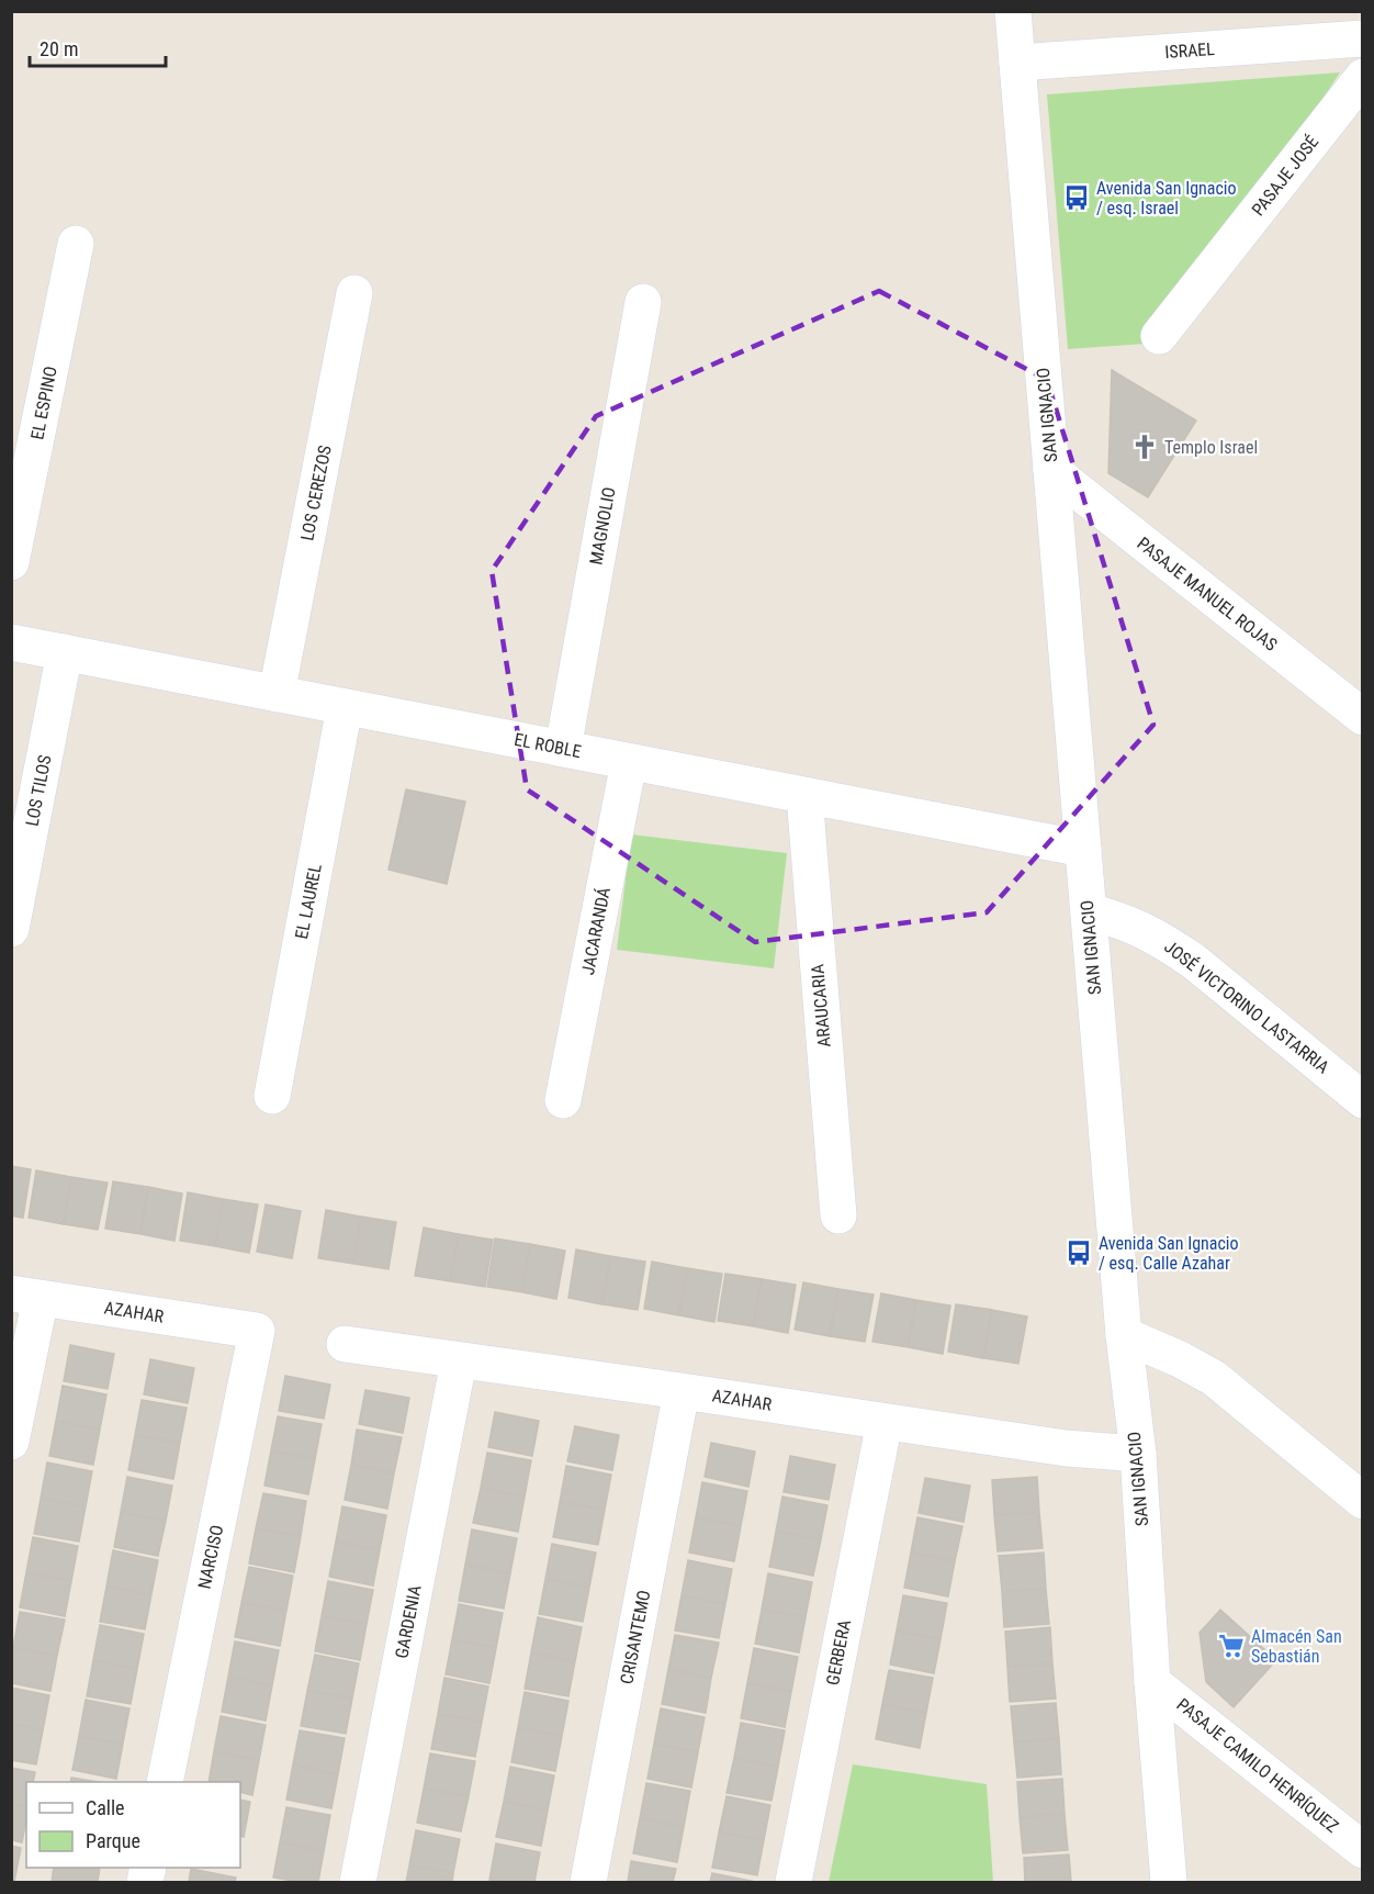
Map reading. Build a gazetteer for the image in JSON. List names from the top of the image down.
{
  "streets": {
    "street": [
      "ISRAEL",
      "PASAJE JOSÉ",
      "EL ESPINO",
      "SAN IGNACIO",
      "LOS CEREZOS",
      "MAGNOLIO",
      "PASAJE MANUEL ROJAS",
      "EL ROBLE",
      "LOS TILOS",
      "EL LAUREL",
      "JACARANDÁ",
      "ARAUCARIA",
      "JOSÉ VICTORINO LASTARRIA",
      "AZAHAR",
      "NARCISO",
      "GARDENIA",
      "CRISANTEMO",
      "GERBERA",
      "PASAJE CAMILO HENRÍQUEZ"
    ]
  },
  "crossings": [
    ["ISRAEL", "SAN IGNACIO"],
    ["SAN IGNACIO", "PASAJE MANUEL ROJAS"],
    ["SAN IGNACIO", "EL ROBLE"],
    ["SAN IGNACIO", "JOSÉ VICTORINO LASTARRIA"],
    ["SAN IGNACIO", "AZAHAR"],
    ["SAN IGNACIO", "PASAJE CAMILO HENRÍQUEZ"],
    ["LOS CEREZOS", "EL ROBLE"],
    ["MAGNOLIO", "EL ROBLE"],
    ["EL ROBLE", "LOS TILOS"],
    ["EL ROBLE", "EL LAUREL"],
    ["EL ROBLE", "JACARANDÁ"],
    ["EL ROBLE", "ARAUCARIA"],
    ["AZAHAR", "NARCISO"],
    ["AZAHAR", "GARDENIA"],
    ["AZAHAR", "CRISANTEMO"],
    ["AZAHAR", "GERBERA"]
  ],
  "places": {
    "bus stop": ["Avenida San Ignacio / esq. Israel", "Avenida San Ignacio / esq. Calle Azahar"],
    "church": ["Templo Israel"],
    "supermarket": ["Almacén San Sebastián"]
  },
  "legend": ["Calle", "Parque"],
  "scale_bar": "20 m"
}
